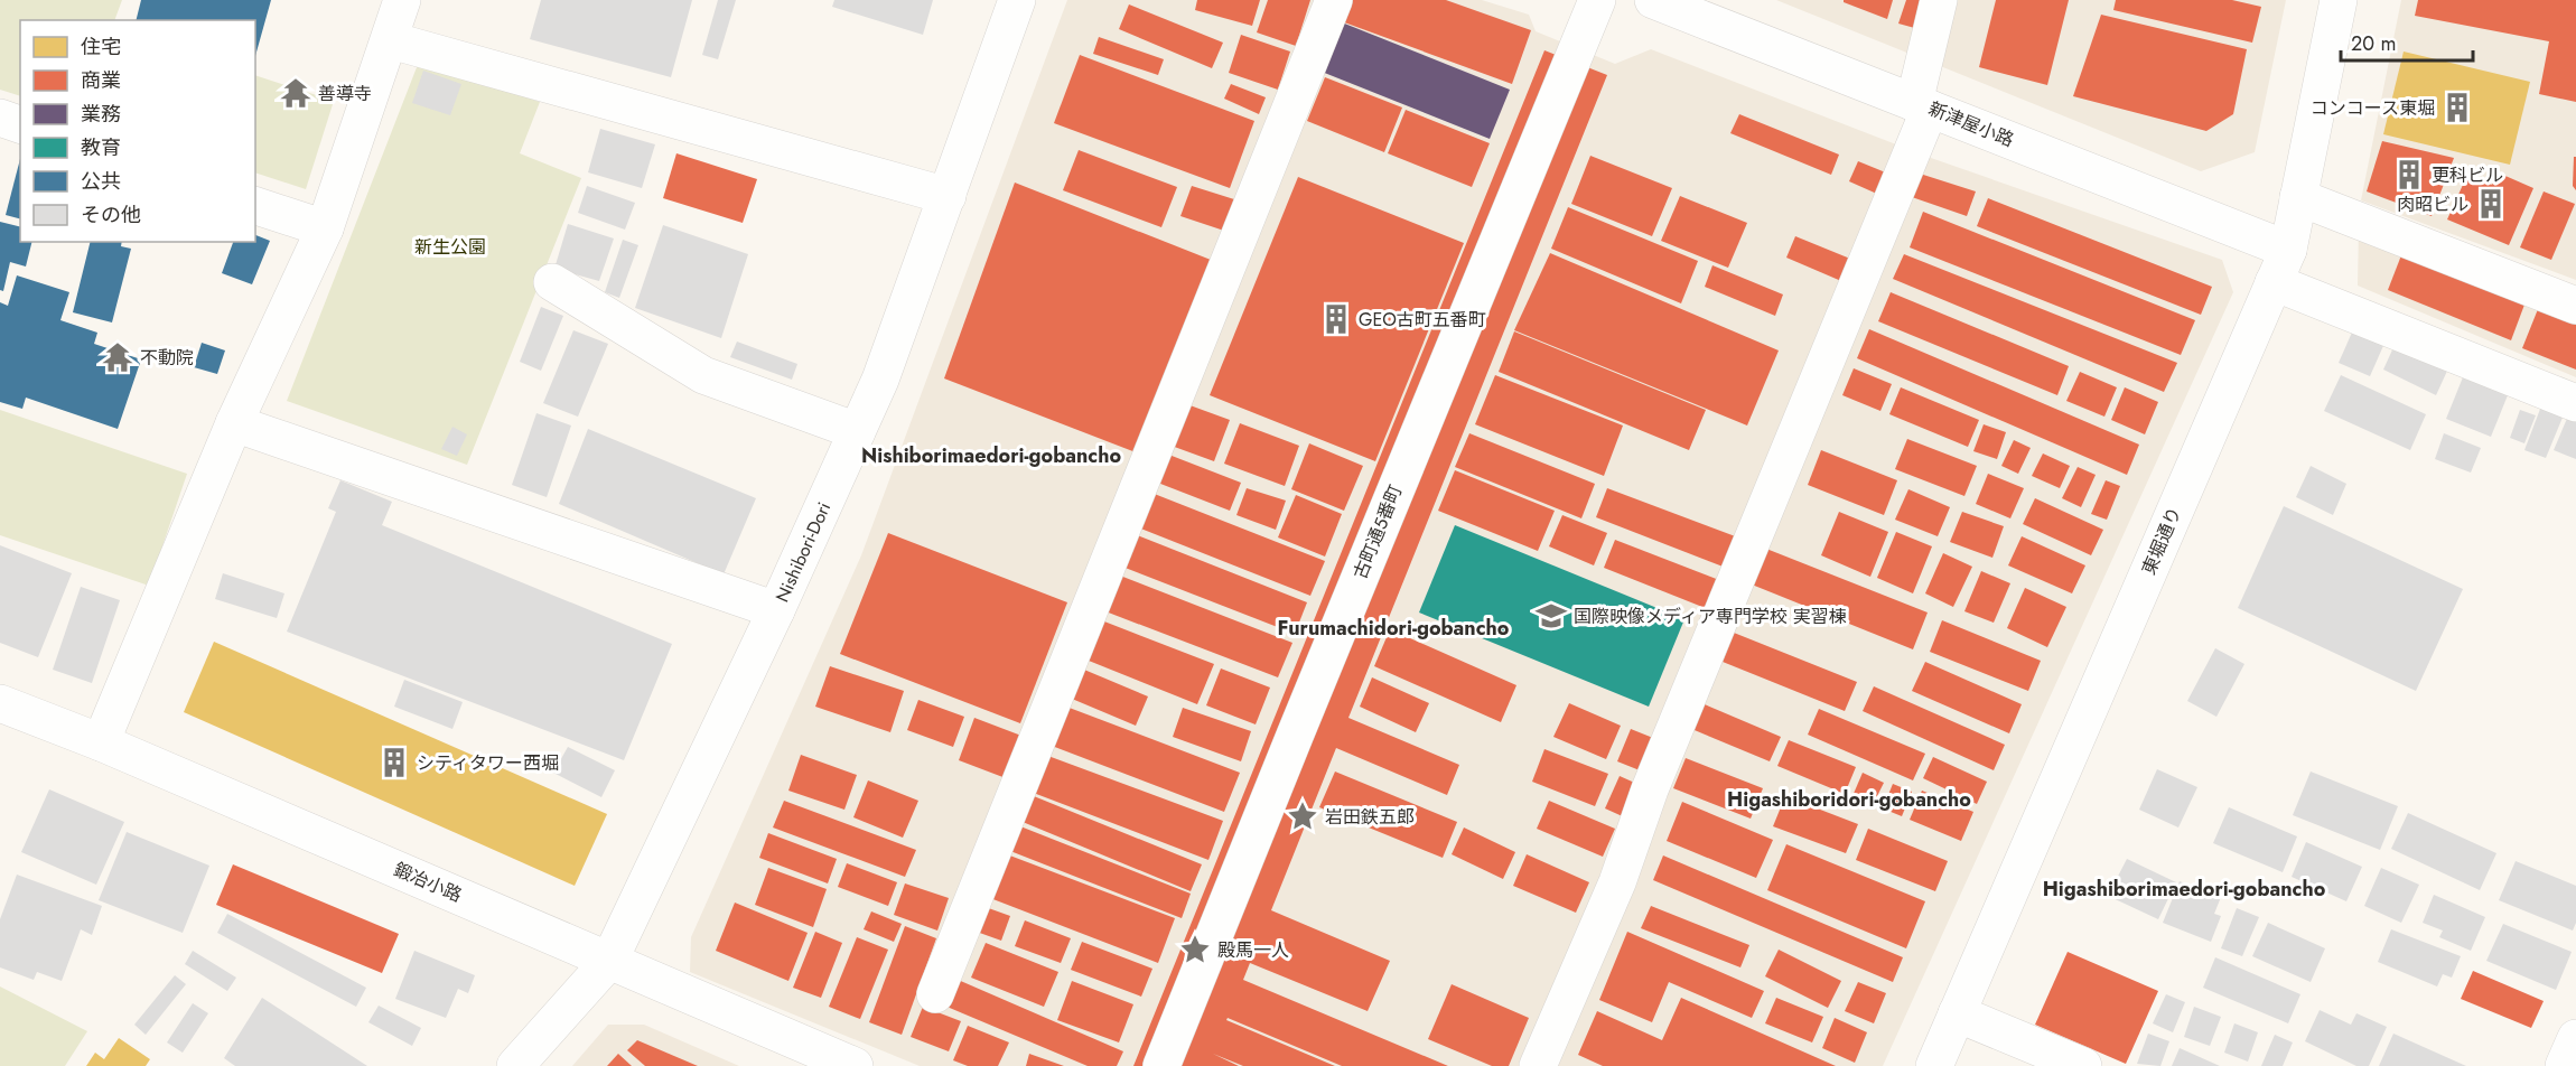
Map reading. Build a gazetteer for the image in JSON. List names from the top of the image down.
{
  "streets": {
    "street": [
      "新津屋小路",
      "古町通5番町",
      "東堀通り",
      "Nishibori-Dori",
      "鍛冶小路"
    ]
  },
  "crossings": [
    ["新津屋小路", "東堀通り"],
    ["Nishibori-Dori", "鍛冶小路"]
  ],
  "districts": [
    "Nishiborimaedori-gobancho",
    "Furumachidori-gobancho",
    "Higashiboridori-gobancho",
    "Higashiborimaedori-gobancho"
  ],
  "parks": ["新生公園"],
  "places": {
    "temple": ["善導寺", "不動院"],
    "building": [
      "コンコース東堀",
      "更科ビル",
      "肉昭ビル",
      "GEO古町五番町",
      "シティタワー西堀"
    ],
    "school or university": ["国際映像メディア専門学校 実習棟"],
    "place": ["岩田鉄五郎", "殿馬一人"]
  },
  "legend": [
    "住宅",
    "商業",
    "業務",
    "教育",
    "公共",
    "その他"
  ],
  "scale_bar": "20 m"
}
